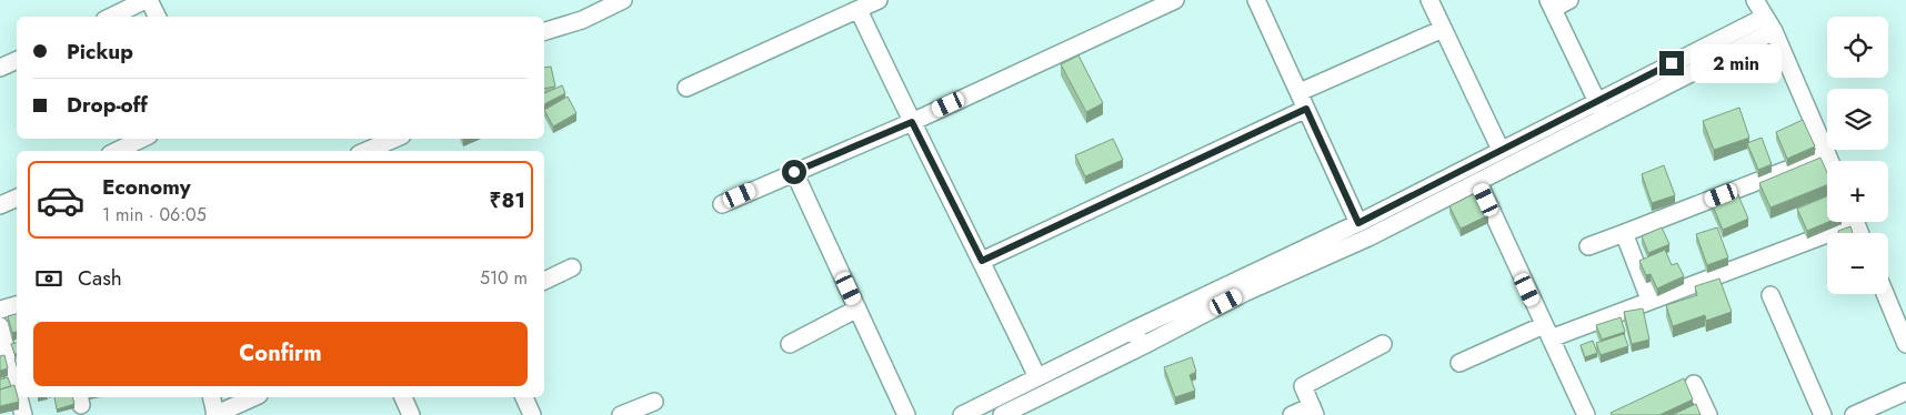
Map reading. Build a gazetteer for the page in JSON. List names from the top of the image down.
{
  "page": {
    "map_buttons": ["+", "−"],
    "banner": ["Pickup", "Drop-off"],
    "bubble": "2 min",
    "list": [
      {
        "name": "Economy",
        "note": "1 min · 06:05",
        "value": "₹81"
      }
    ],
    "pay": ["Cash", "510 m"],
    "buttons": "Confirm"
  }
}
